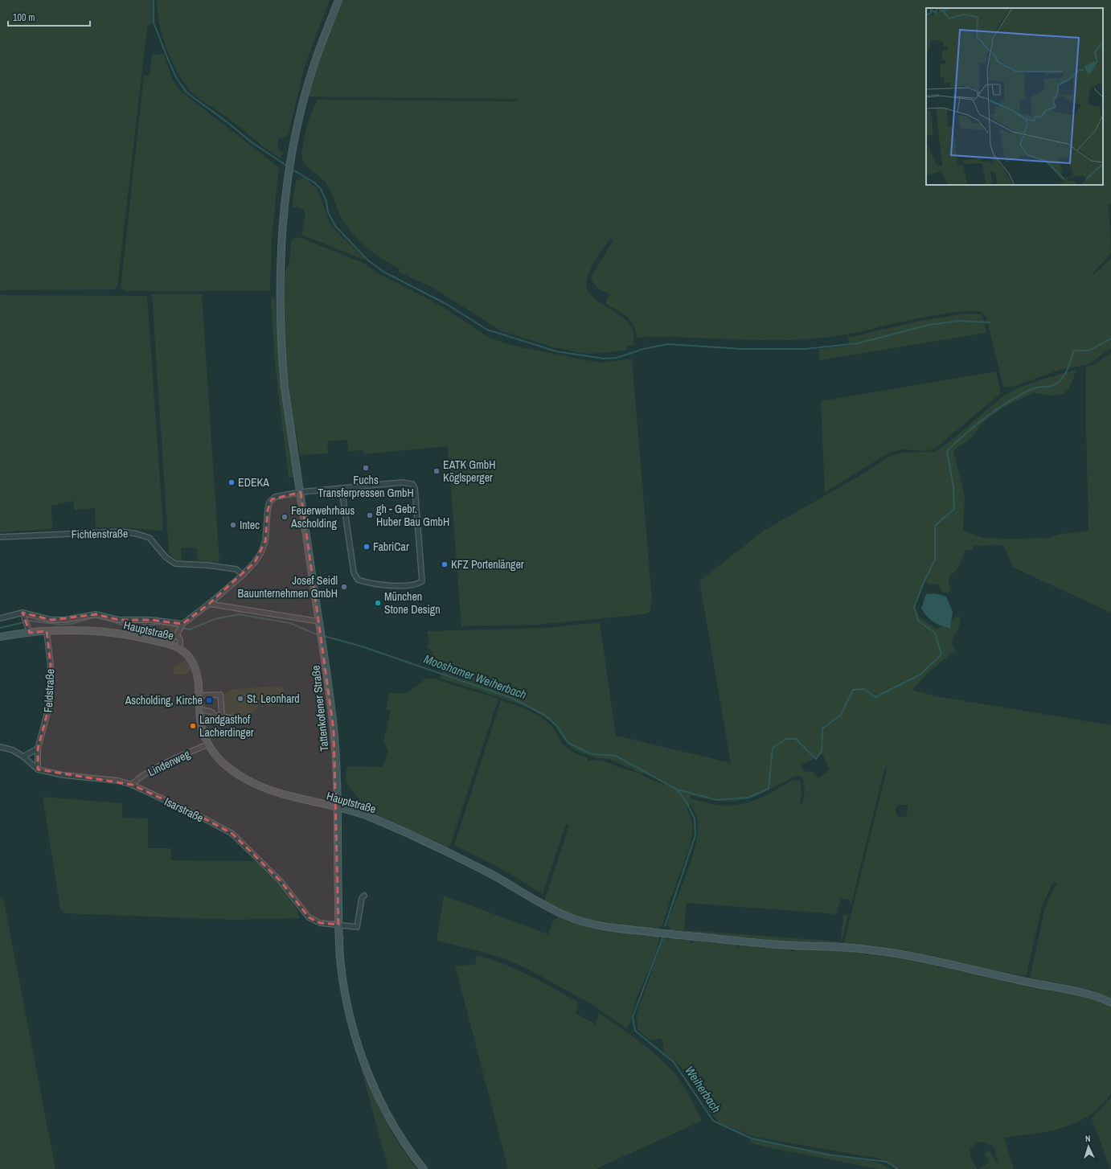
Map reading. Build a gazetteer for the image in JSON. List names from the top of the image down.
{
  "streets": {
    "main road": ["Hauptstraße", "Tattenkofener Straße"],
    "street": [
      "Fichtenstraße",
      "Feldstraße",
      "Lindenweg",
      "Isarstraße"
    ]
  },
  "crossings": [
    ["Hauptstraße", "Feldstraße"],
    ["Hauptstraße", "Tattenkofener Straße"],
    ["Hauptstraße", "Lindenweg"],
    ["Feldstraße", "Isarstraße"],
    ["Tattenkofener Straße", "Isarstraße"],
    ["Lindenweg", "Isarstraße"]
  ],
  "water": ["Mooshamer Weiherbach", "Weiherbach"],
  "places": {
    "other": [
      "Fuchs Transferpressen GmbH",
      "EATK GmbH Köglsperger",
      "EDEKA",
      "gh - Gebr. Huber Bau GmbH",
      "Feuerwehrhaus Ascholding",
      "Intec",
      "FabriCar",
      "KFZ Portenlänger",
      "Josef Seidl Bauunternehmen GmbH",
      "München Stone Design",
      "St. Leonhard",
      "Landgasthof Lacherdinger"
    ],
    "transit": ["Ascholding, Kirche"]
  },
  "scale_bar": "100 m",
  "north": "top"
}
